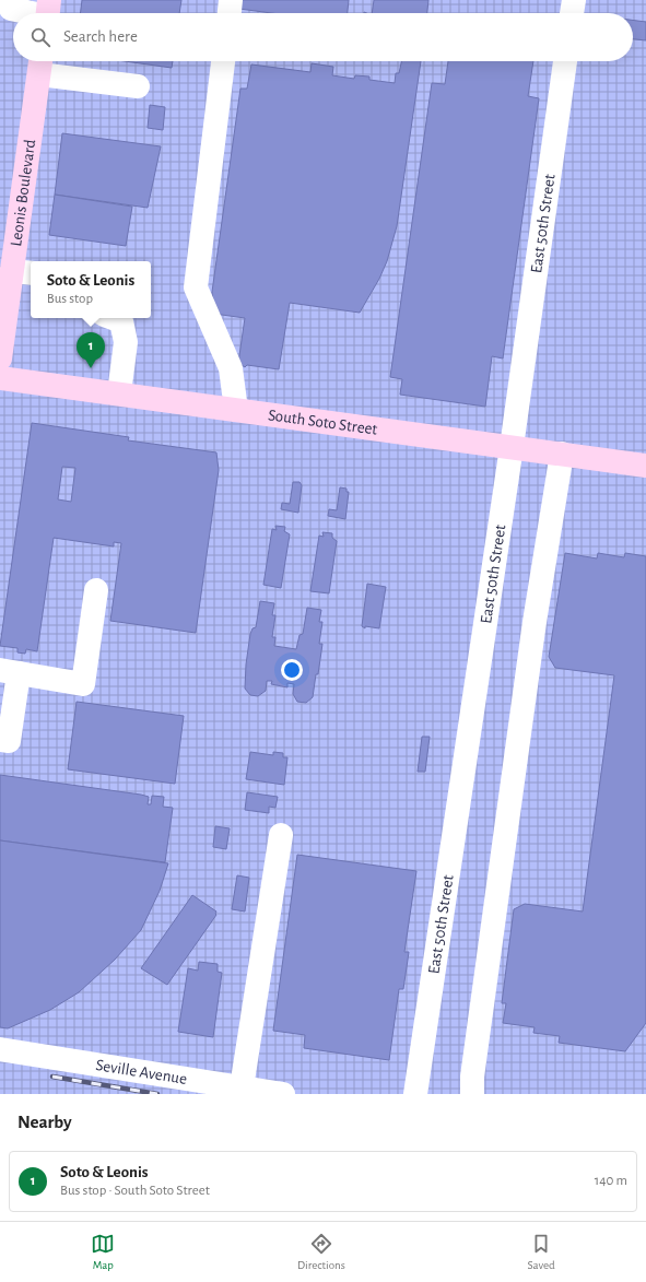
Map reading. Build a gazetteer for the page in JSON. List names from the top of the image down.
{
  "streets": {
    "main road": ["Leonis Boulevard", "South Soto Street"],
    "street": ["East 50th Street", "Seville Avenue"]
  },
  "crossings": [
    ["East 50th Street", "South Soto Street"]
  ],
  "page": {
    "search": "Search here",
    "popup": ["Soto & Leonis", "Bus stop"],
    "pins": "1",
    "heading": "Nearby",
    "list": [
      {
        "mark": "1",
        "name": "Soto & Leonis",
        "note": "Bus stop · South Soto Street",
        "value": "140 m"
      }
    ],
    "nav": ["Map", "Directions", "Saved"]
  }
}
